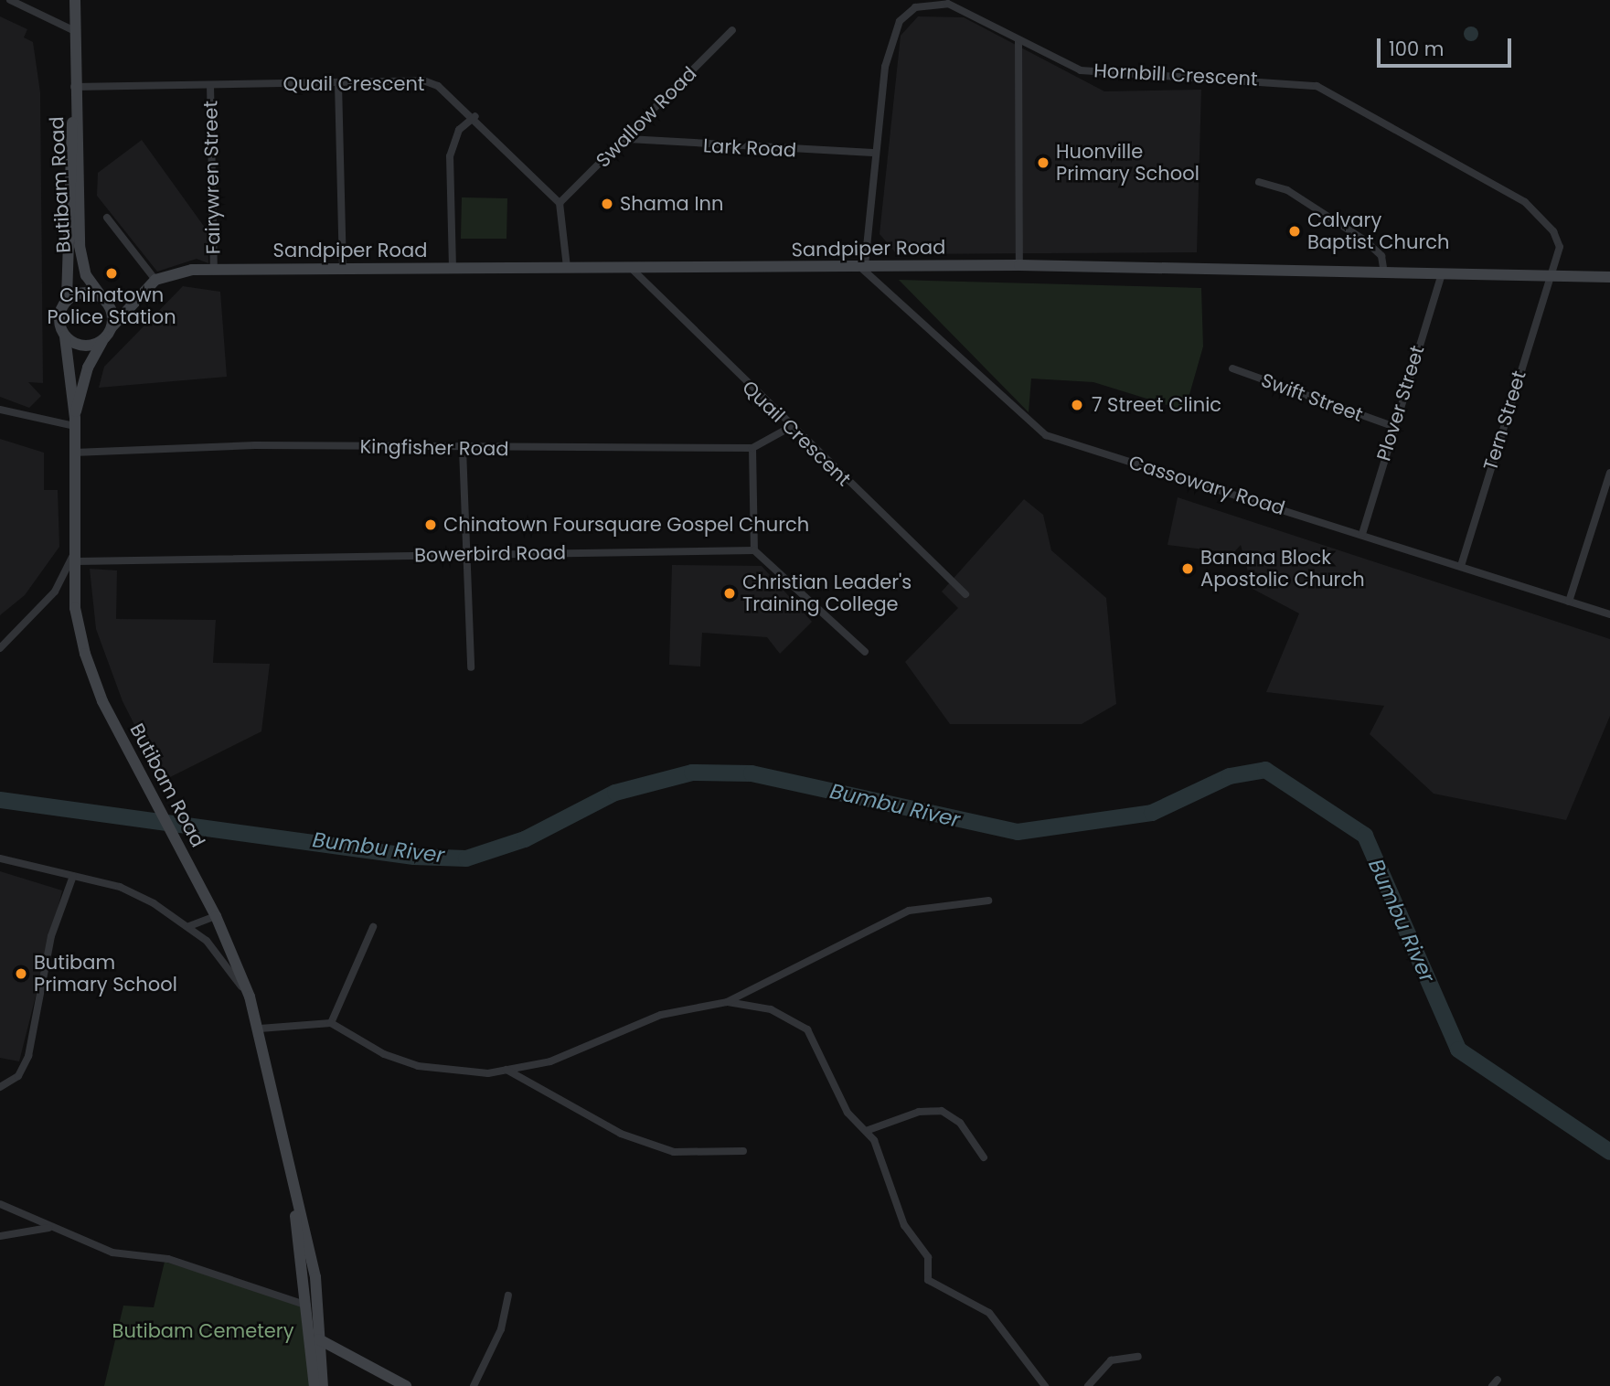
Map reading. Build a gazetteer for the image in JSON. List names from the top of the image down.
{
  "streets": {
    "main road": ["Butibam Road", "Sandpiper Road"],
    "street": [
      "Hornbill Crescent",
      "Quail Crescent",
      "Swallow Road",
      "Lark Road",
      "Fairywren Street",
      "Swift Street",
      "Plover Street",
      "Tern Street",
      "Kingfisher Road",
      "Cassowary Road",
      "Bowerbird Road"
    ]
  },
  "crossings": [
    ["Hornbill Crescent", "Lark Road"],
    ["Hornbill Crescent", "Sandpiper Road"],
    ["Hornbill Crescent", "Tern Street"],
    ["Hornbill Crescent", "Cassowary Road"],
    ["Quail Crescent", "Swallow Road"],
    ["Quail Crescent", "Fairywren Street"],
    ["Quail Crescent", "Butibam Road"],
    ["Quail Crescent", "Sandpiper Road"],
    ["Quail Crescent", "Kingfisher Road"],
    ["Swallow Road", "Lark Road"],
    ["Fairywren Street", "Sandpiper Road"],
    ["Butibam Road", "Kingfisher Road"],
    ["Butibam Road", "Bowerbird Road"],
    ["Sandpiper Road", "Plover Street"],
    ["Sandpiper Road", "Tern Street"],
    ["Sandpiper Road", "Cassowary Road"],
    ["Swift Street", "Plover Street"],
    ["Plover Street", "Cassowary Road"],
    ["Tern Street", "Cassowary Road"]
  ],
  "water": ["Bumbu River"],
  "parks": ["Butibam Cemetery"],
  "places": [
    "Huonville Primary School",
    "Shama Inn",
    "Calvary Baptist Church",
    "Chinatown Police Station",
    "7 Street Clinic",
    "Chinatown Foursquare Gospel Church",
    "Banana Block Apostolic Church",
    "Christian Leader's Training College",
    "Butibam Primary School"
  ],
  "scale_bar": "100 m"
}
